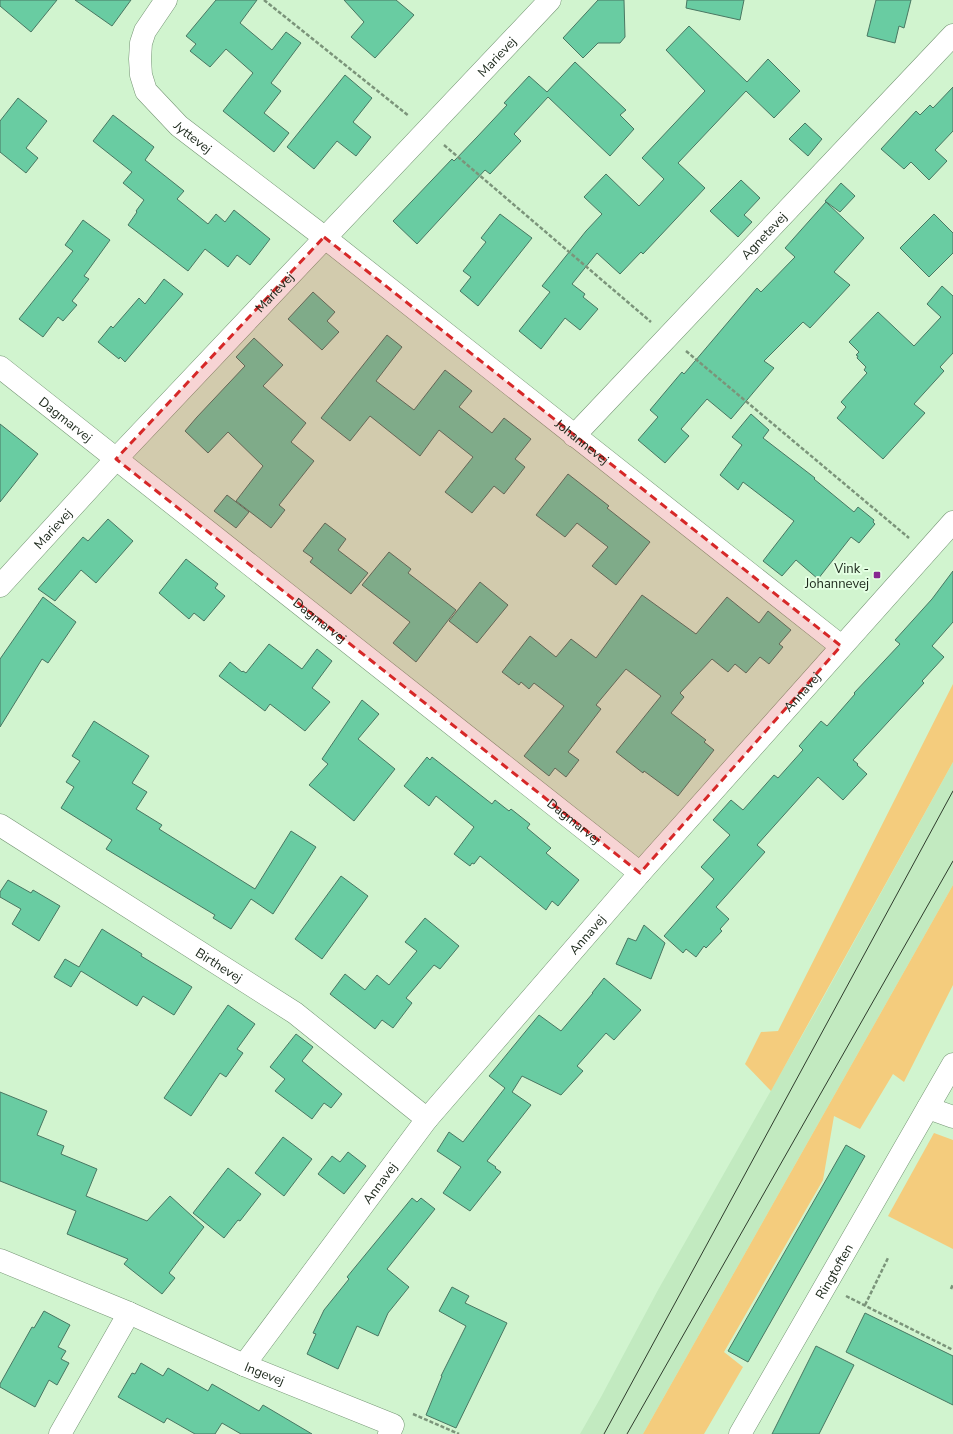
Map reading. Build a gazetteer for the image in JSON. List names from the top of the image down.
{
  "streets": {
    "street": [
      "Marievej",
      "Jyttevej",
      "Agnetevej",
      "Dagmarvej",
      "Johannevej",
      "Annavej",
      "Birthevej",
      "Ringtoften",
      "Ingevej"
    ]
  },
  "crossings": [
    ["Marievej", "Jyttevej"],
    ["Marievej", "Dagmarvej"],
    ["Marievej", "Johannevej"],
    ["Jyttevej", "Johannevej"],
    ["Agnetevej", "Johannevej"],
    ["Dagmarvej", "Annavej"],
    ["Johannevej", "Annavej"],
    ["Annavej", "Birthevej"],
    ["Annavej", "Ingevej"]
  ],
  "places": {
    "transit": ["Vink - Johannevej"]
  }
}
